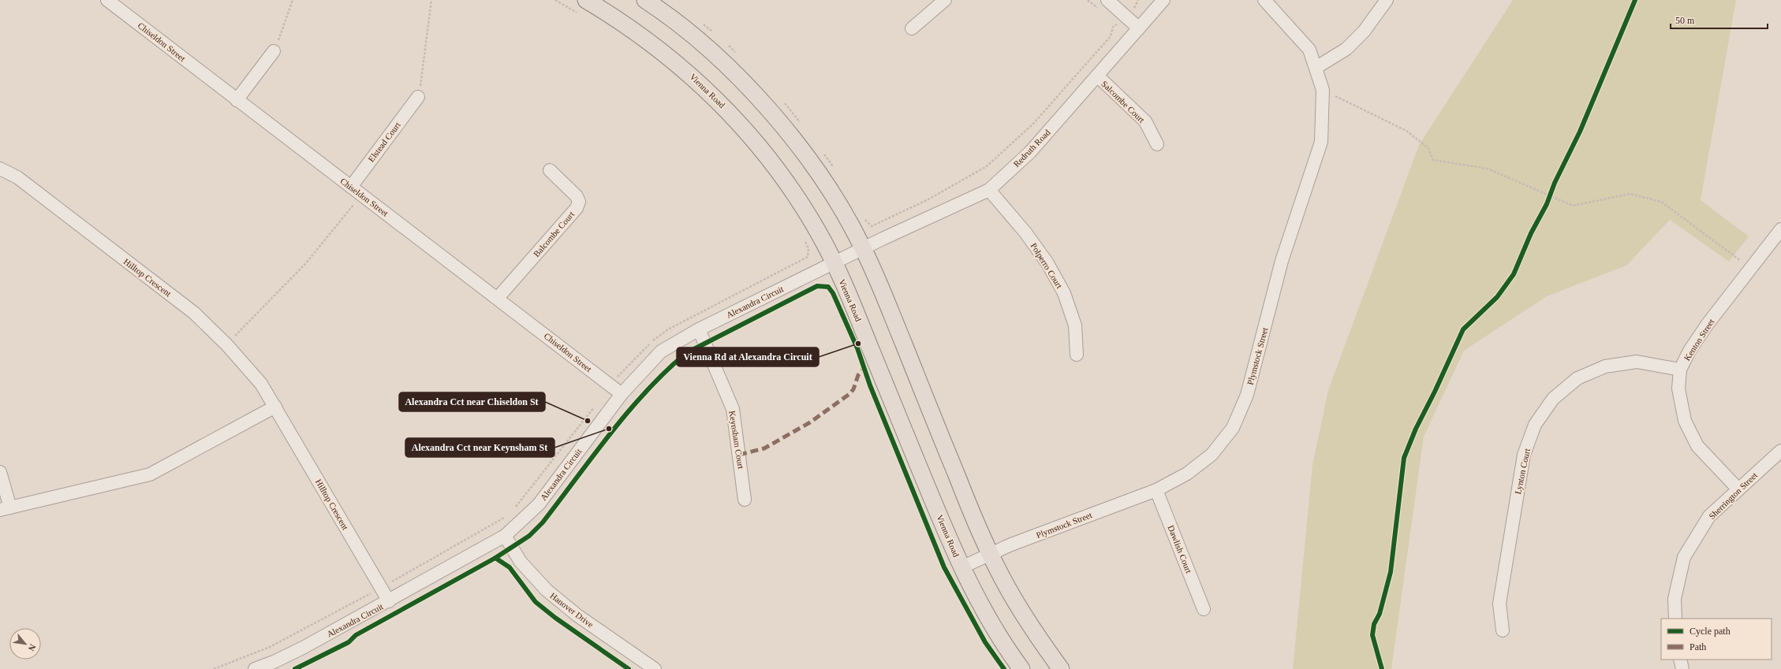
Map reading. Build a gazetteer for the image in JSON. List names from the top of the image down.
{
  "streets": {
    "main road": ["Vienna Road"],
    "street": [
      "Chiseldon Street",
      "Salcombe Court",
      "Elstead Court",
      "Redruth Road",
      "Balcombe Court",
      "Polperro Court",
      "Hilltop Crescent",
      "Alexandra Circuit",
      "Kenton Street",
      "Plymstock Street",
      "Keynsham Court",
      "Lynton Court",
      "Sherrington Street",
      "Dawlish Court",
      "Hanover Drive"
    ]
  },
  "crossings": [
    ["Chiseldon Street", "Elstead Court"],
    ["Chiseldon Street", "Balcombe Court"],
    ["Chiseldon Street", "Alexandra Circuit"],
    ["Vienna Road", "Alexandra Circuit"],
    ["Vienna Road", "Plymstock Street"],
    ["Salcombe Court", "Redruth Road"],
    ["Redruth Road", "Polperro Court"],
    ["Redruth Road", "Alexandra Circuit"],
    ["Hilltop Crescent", "Alexandra Circuit"],
    ["Alexandra Circuit", "Keynsham Court"],
    ["Alexandra Circuit", "Hanover Drive"],
    ["Kenton Street", "Lynton Court"],
    ["Kenton Street", "Sherrington Street"],
    ["Plymstock Street", "Dawlish Court"]
  ],
  "places": ["Vienna Rd at Alexandra Circuit", "Alexandra Cct near Chiseldon St", "Alexandra Cct near Keynsham St"],
  "legend": ["Cycle path", "Path"],
  "scale_bar": "50 m",
  "north": "bottom right"
}
